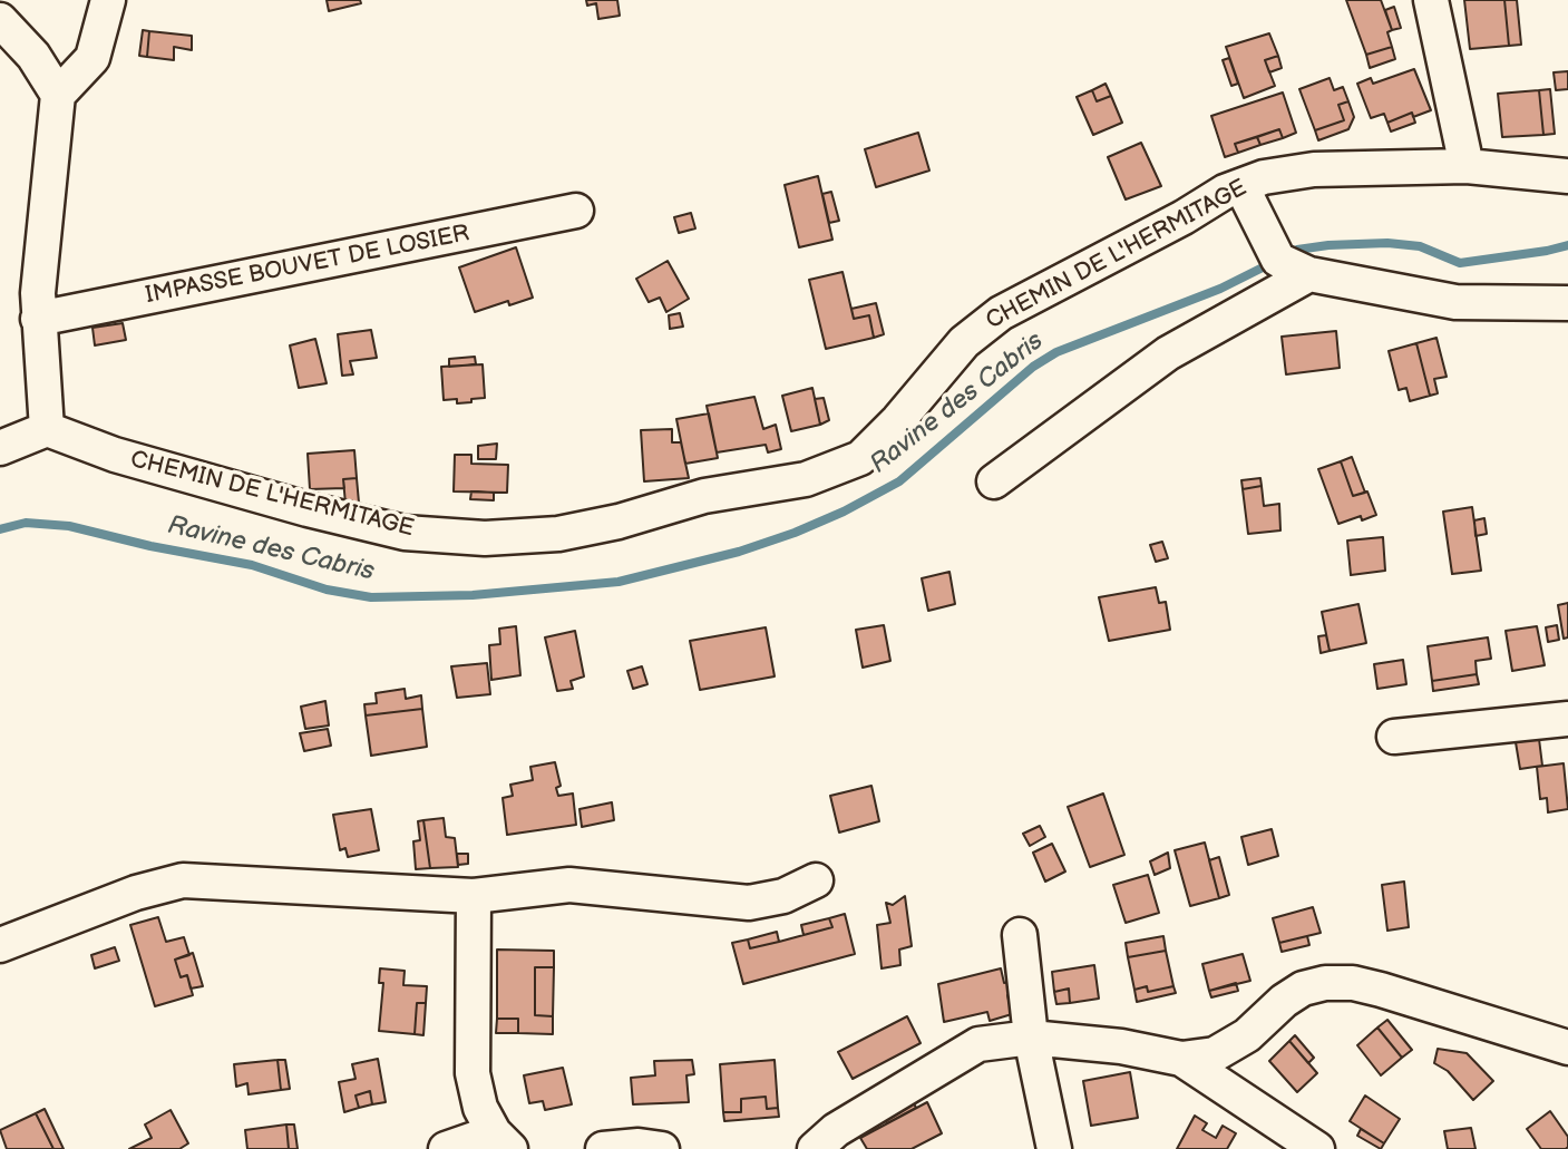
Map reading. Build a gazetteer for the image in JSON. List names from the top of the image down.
{
  "streets": {
    "street": ["CHEMIN DE L'HERMITAGE", "IMPASSE BOUVET DE LOSIER"]
  },
  "water": ["Ravine des Cabris"]
}
